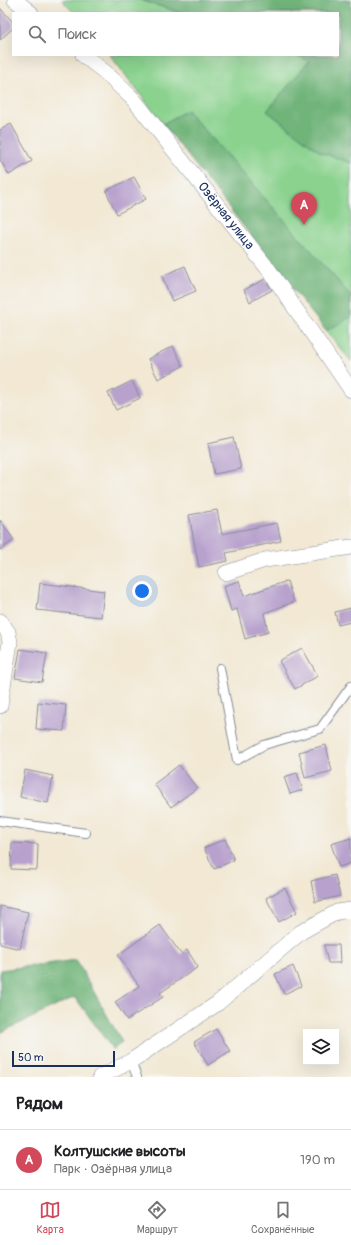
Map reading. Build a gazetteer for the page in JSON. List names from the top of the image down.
{
  "streets": {
    "street": ["Озёрная улица"]
  },
  "scale_bar": "50 m",
  "page": {
    "search": "Поиск",
    "pins": "A",
    "scale": "50 m",
    "heading": "Рядом",
    "list": [
      {
        "mark": "A",
        "name": "Колтушские высоты",
        "note": "Парк · Озёрная улица",
        "value": "190 m"
      }
    ],
    "nav": ["Карта", "Маршрут", "Сохранённые"]
  }
}
